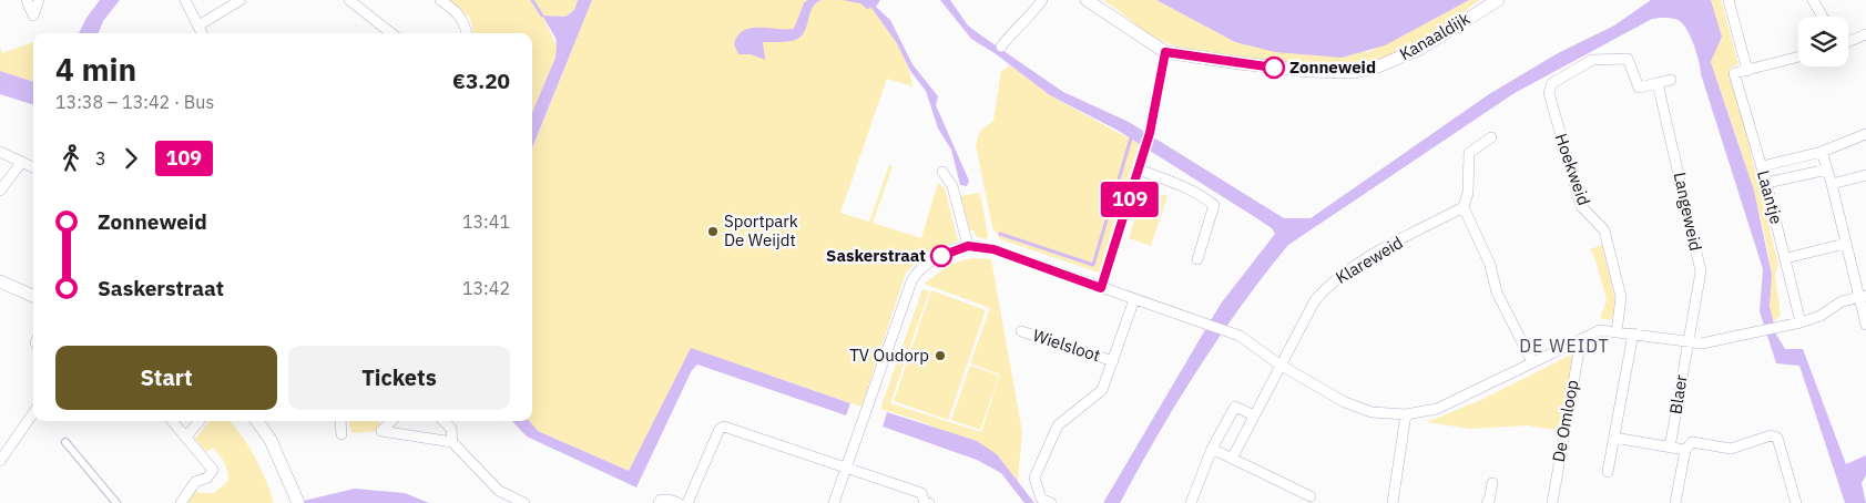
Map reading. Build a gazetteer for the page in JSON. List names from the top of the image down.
{
  "streets": {
    "street": [
      "Kanaaldijk",
      "Hoekweid",
      "Laantje",
      "Langeweid",
      "Klareweid",
      "Wielsloot",
      "Blaer",
      "De Omloop"
    ]
  },
  "crossings": [
    ["Hoekweid", "Langeweid"],
    ["Langeweid", "Blaer"]
  ],
  "districts": ["DE WEIDT"],
  "places": [
    "Zonneweid",
    "Sportpark De Weijdt",
    "Saskerstraat",
    "TV Oudorp"
  ],
  "lines": ["bus line 109"],
  "page": {
    "on_map": "109",
    "heading": ["4 min", "13:38 – 13:42 · Bus", "€3.20"],
    "legs": ["3", "109"],
    "list": [
      {
        "name": "Zonneweid",
        "value": "13:41"
      },
      {
        "name": "Saskerstraat",
        "value": "13:42"
      }
    ],
    "buttons": ["Start", "Tickets"]
  }
}
